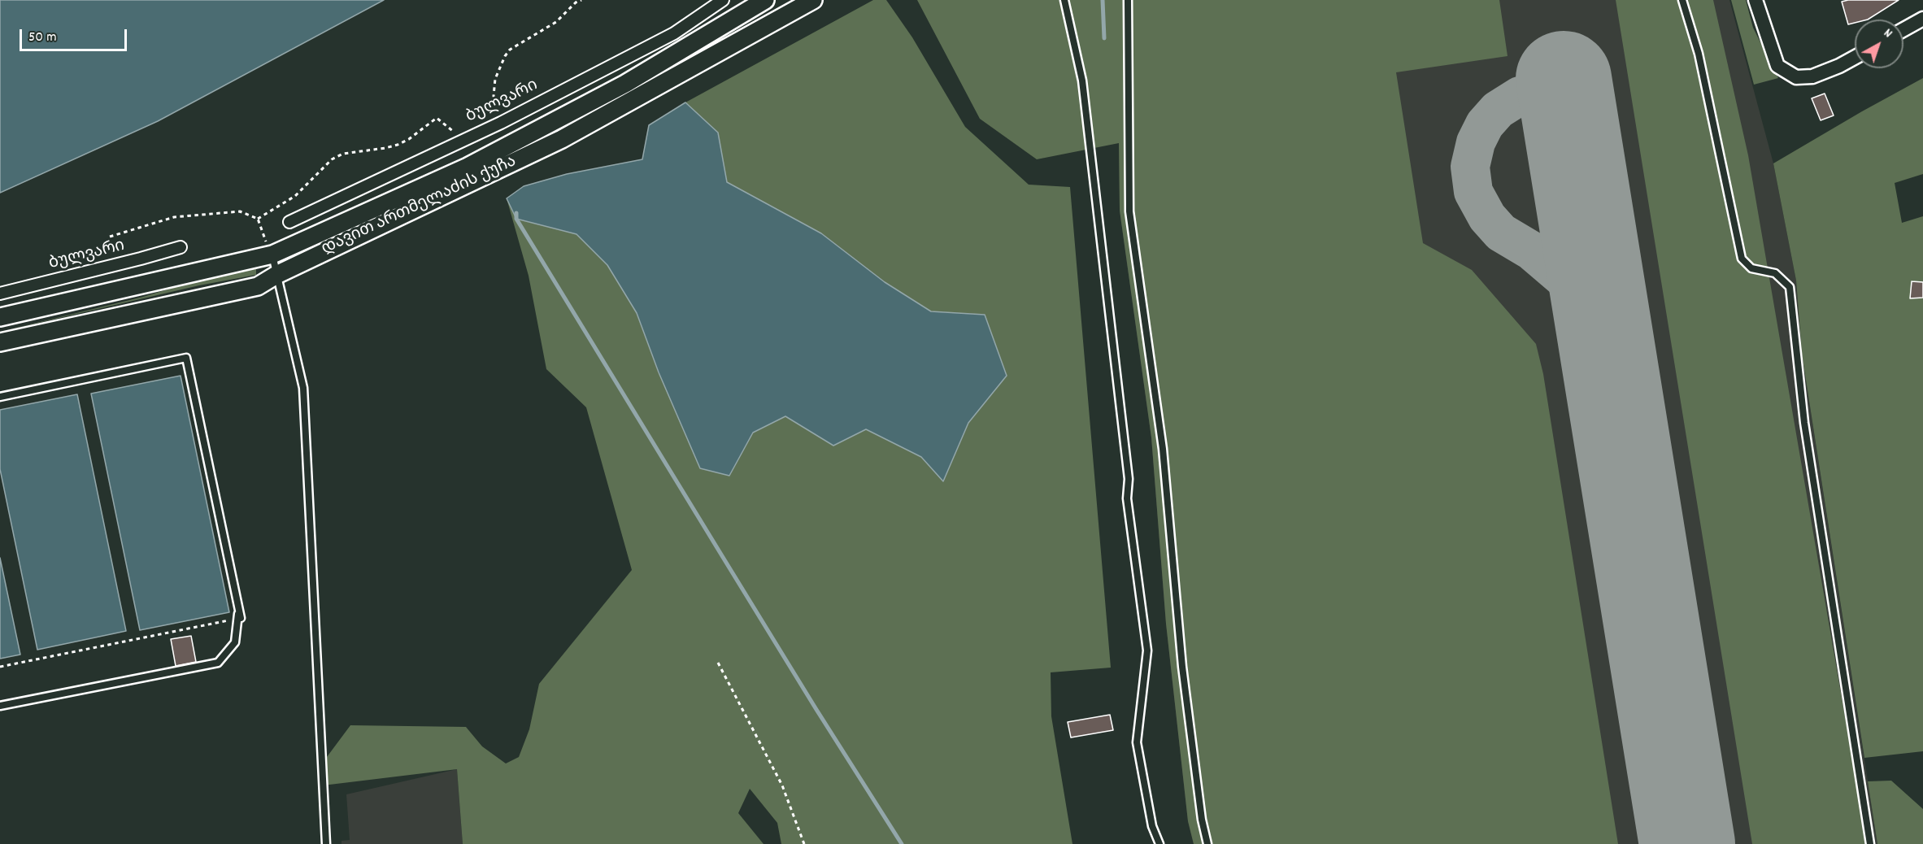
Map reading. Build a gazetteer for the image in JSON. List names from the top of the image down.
{
  "streets": {
    "street": ["ბულვარი", "დავით ართმელაძის ქუჩა"]
  },
  "scale_bar": "50 m",
  "north": "top right"
}
